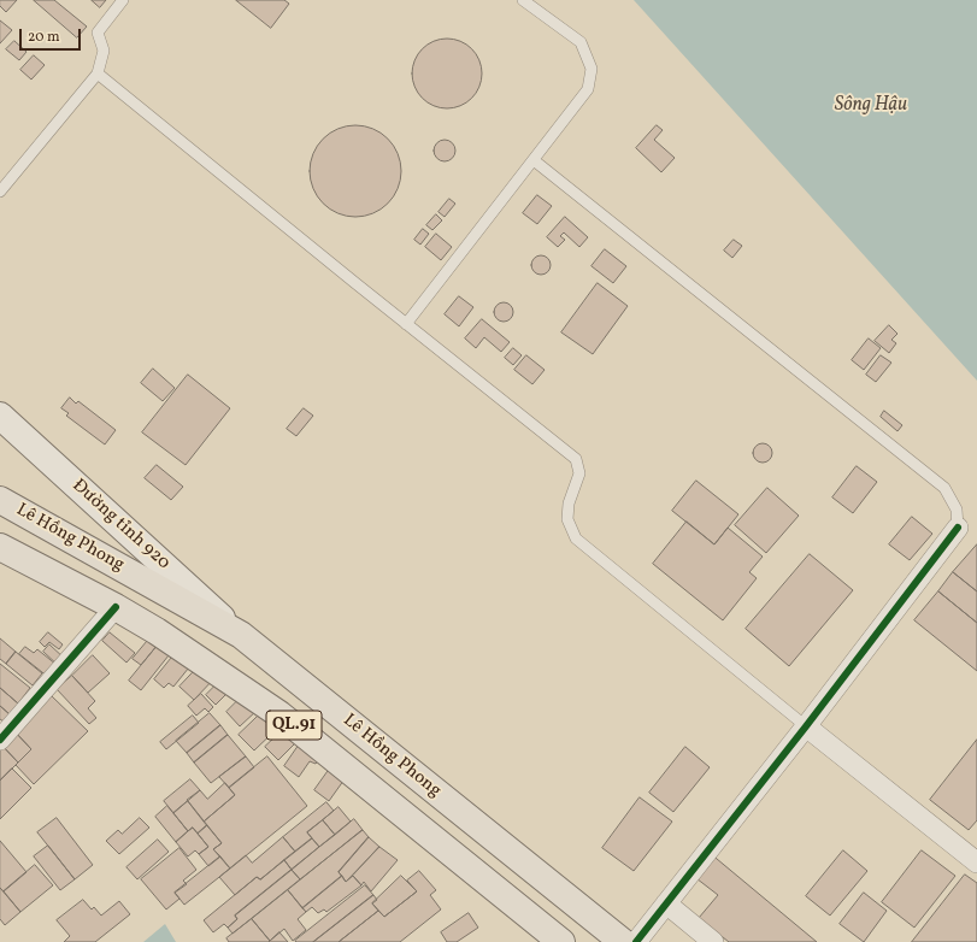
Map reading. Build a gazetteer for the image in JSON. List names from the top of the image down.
{
  "streets": {
    "highway": ["Lê Hồng Phong", "QL.91"],
    "main road": ["Đường tỉnh 920"]
  },
  "crossings": [
    ["Đường tỉnh 920", "Lê Hồng Phong"]
  ],
  "water": ["Sông Hậu"],
  "scale_bar": "20 m"
}
